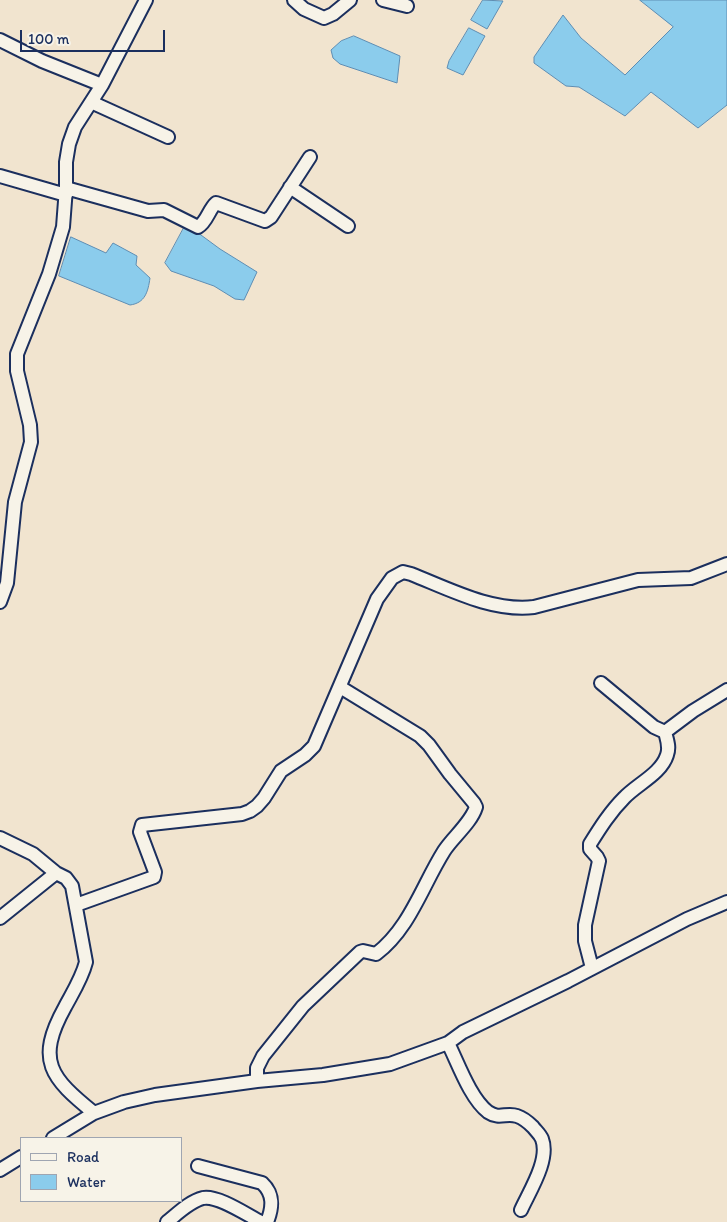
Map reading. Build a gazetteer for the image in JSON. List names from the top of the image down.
{
  "legend": ["Road", "Water"],
  "scale_bar": "100 m"
}
